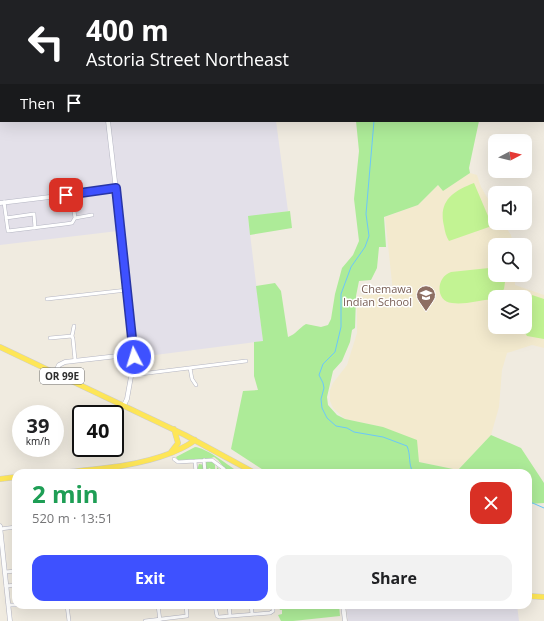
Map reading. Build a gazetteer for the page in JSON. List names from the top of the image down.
{
  "streets": {
    "main road": ["OR 99E"]
  },
  "places": {
    "school or university": ["Chemawa Indian School"]
  },
  "north": "right",
  "page": {
    "turn": ["400 m", "Astoria Street Northeast"],
    "then": "Then",
    "speed": "39 km/h",
    "limit": "40",
    "heading": ["2 min", "520 m · 13:51"],
    "buttons": ["Exit", "Share"]
  }
}
